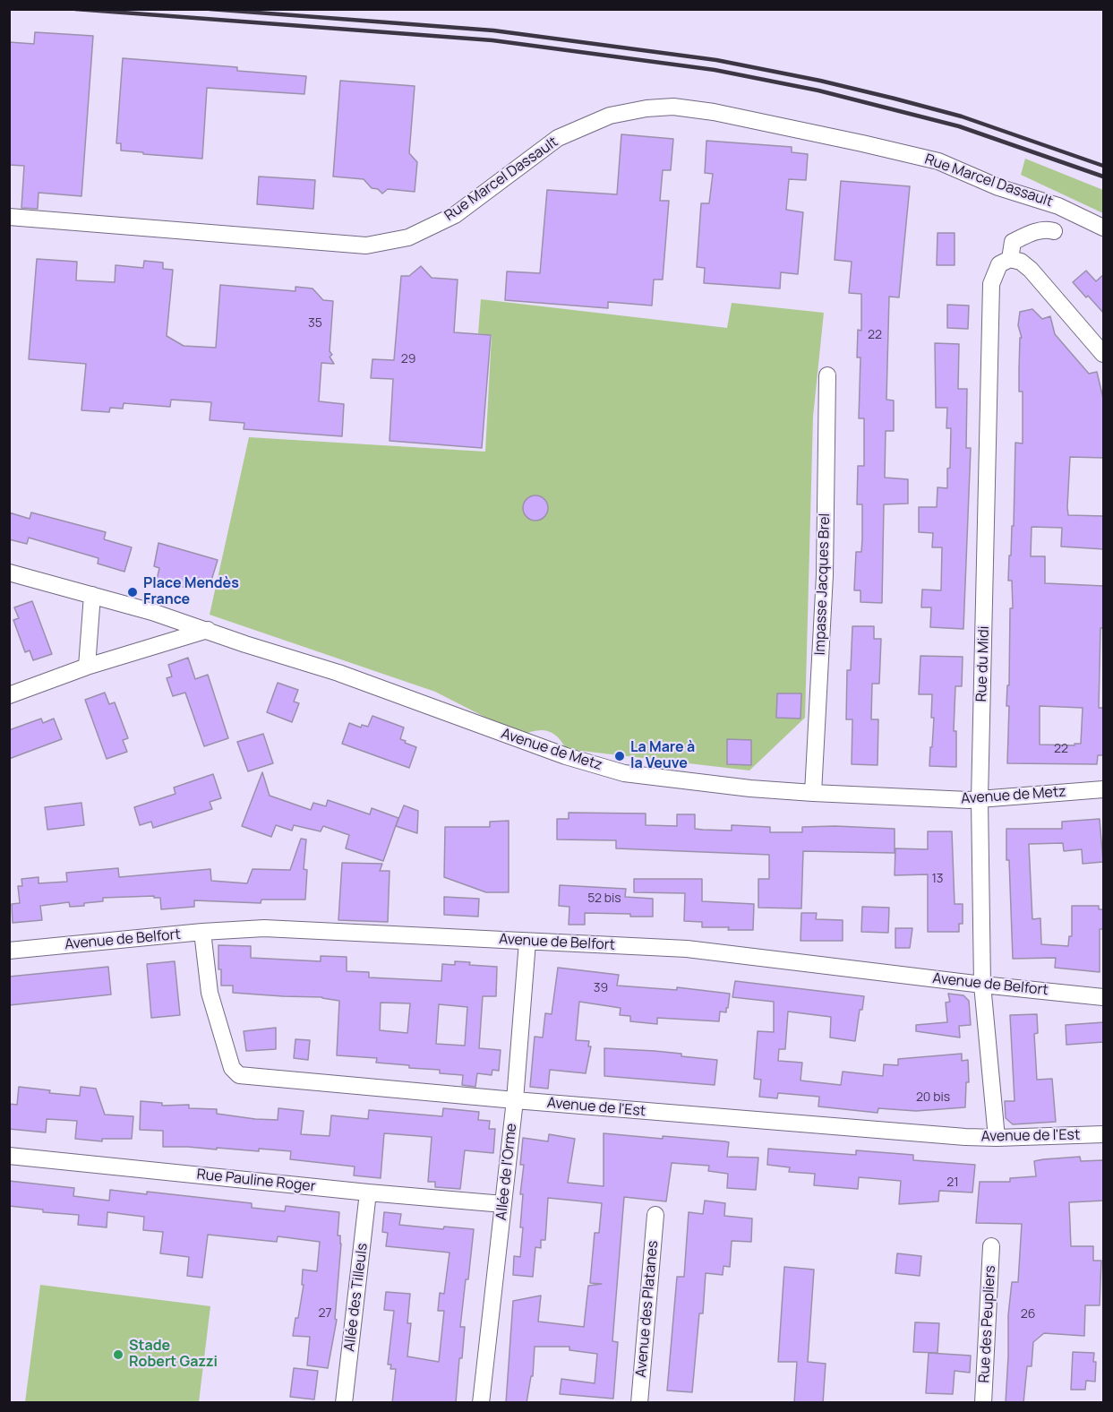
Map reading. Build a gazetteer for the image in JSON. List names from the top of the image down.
{
  "streets": {
    "street": [
      "Rue Marcel Dassault",
      "Impasse Jacques Brel",
      "Rue du Midi",
      "Avenue de Metz",
      "Avenue de Belfort",
      "Avenue de l'Est",
      "Allée de l'Orme",
      "Rue Pauline Roger",
      "Allée des Tilleuls",
      "Avenue des Platanes",
      "Rue des Peupliers"
    ]
  },
  "crossings": [
    ["Impasse Jacques Brel", "Avenue de Metz"],
    ["Rue du Midi", "Avenue de Metz"],
    ["Rue du Midi", "Avenue de Belfort"],
    ["Rue du Midi", "Avenue de l'Est"],
    ["Avenue de Belfort", "Avenue de l'Est"],
    ["Avenue de Belfort", "Allée de l'Orme"],
    ["Avenue de l'Est", "Allée de l'Orme"],
    ["Allée de l'Orme", "Rue Pauline Roger"],
    ["Rue Pauline Roger", "Allée des Tilleuls"]
  ],
  "places": ["Place Mendès France", "La Mare à la Veuve", "Stade Robert Gazzi"],
  "house_numbers": [
    "35",
    "22",
    "29",
    "22",
    "13",
    "52 bis",
    "39",
    "20 bis",
    "21",
    "27",
    "26"
  ]
}
